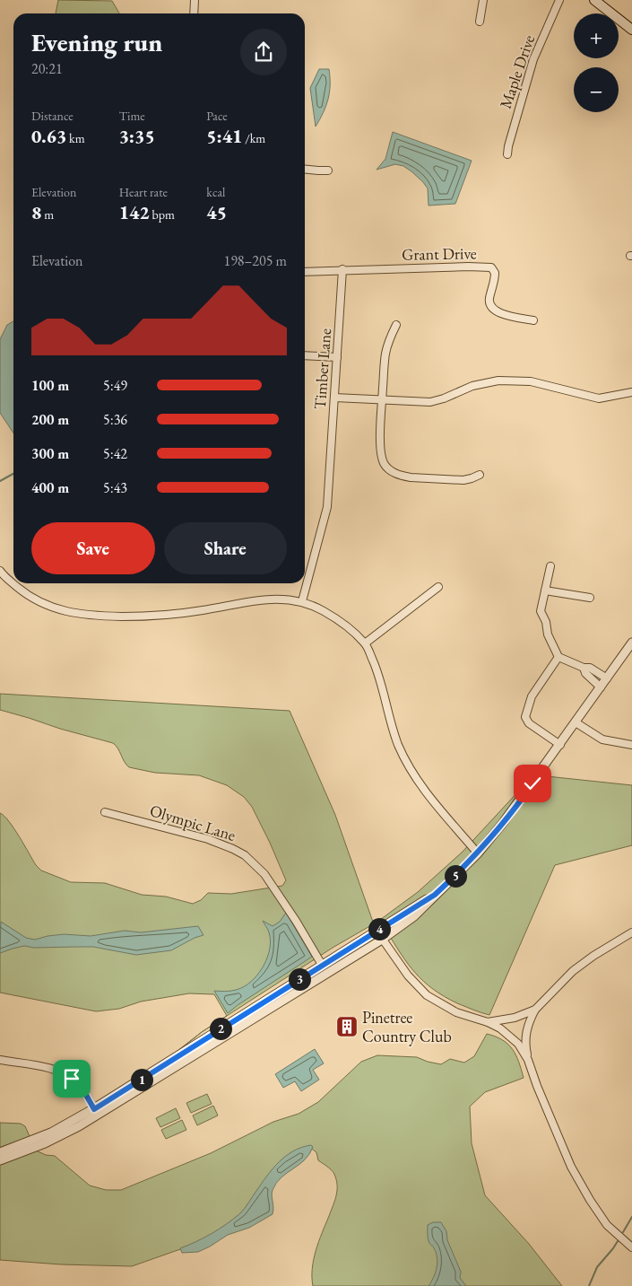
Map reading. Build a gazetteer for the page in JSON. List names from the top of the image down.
{
  "streets": {
    "street": [
      "Maple Drive",
      "Grant Drive",
      "Timber Lane",
      "Olympic Lane"
    ]
  },
  "crossings": [
    ["Grant Drive", "Timber Lane"]
  ],
  "places": {
    "building": ["Pinetree Country Club"]
  },
  "page": {
    "map_buttons": ["+", "−"],
    "heading": ["Evening run", "20:21"],
    "stats": [
      ["Distance", "0.63 km"],
      ["Time", "3:35"],
      ["Pace", "5:41 /km"],
      ["Elevation", "8 m"],
      ["Heart rate", "142 bpm"],
      ["kcal", "45"]
    ],
    "chart": ["Elevation", "198–205 m"],
    "list": [
      {
        "name": "100 m",
        "note": "5:49"
      },
      {
        "name": "200 m",
        "note": "5:36"
      },
      {
        "name": "300 m",
        "note": "5:42"
      },
      {
        "name": "400 m",
        "note": "5:43"
      }
    ],
    "buttons": ["Save", "Share"],
    "pins": [
      "5",
      "4",
      "3",
      "2",
      "1"
    ]
  }
}
